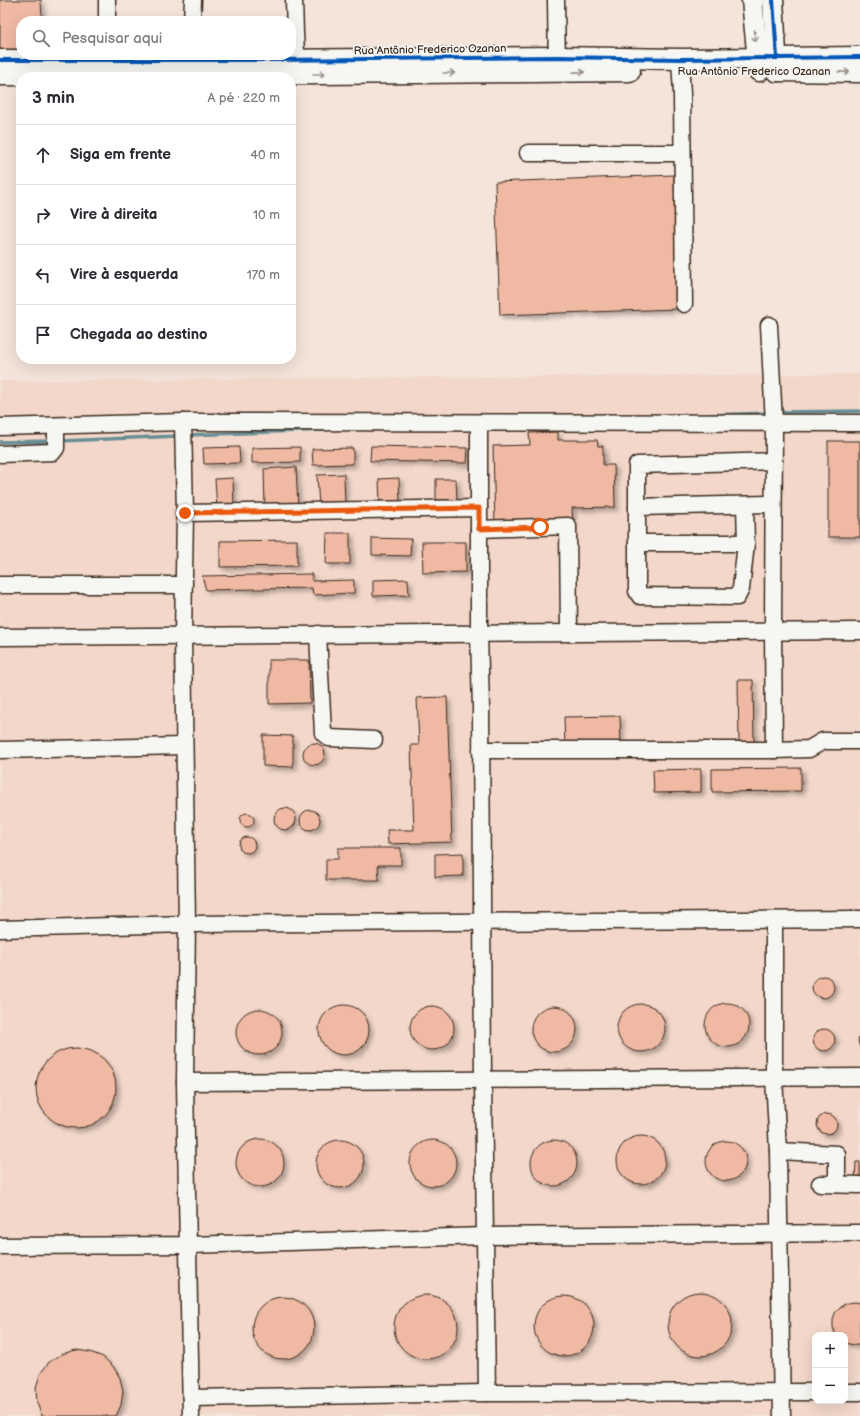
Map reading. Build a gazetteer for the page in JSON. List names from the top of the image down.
{
  "streets": {
    "main road": ["Rua Antônio Frederico Ozanan"]
  },
  "page": {
    "search": "Pesquisar aqui",
    "heading": ["3 min", "A pé · 220 m"],
    "list": [
      ["Siga em frente", "40 m"],
      ["Vire à direita", "10 m"],
      ["Vire à esquerda", "170 m"],
      "Chegada ao destino"
    ],
    "map_buttons": ["+", "−"]
  }
}
